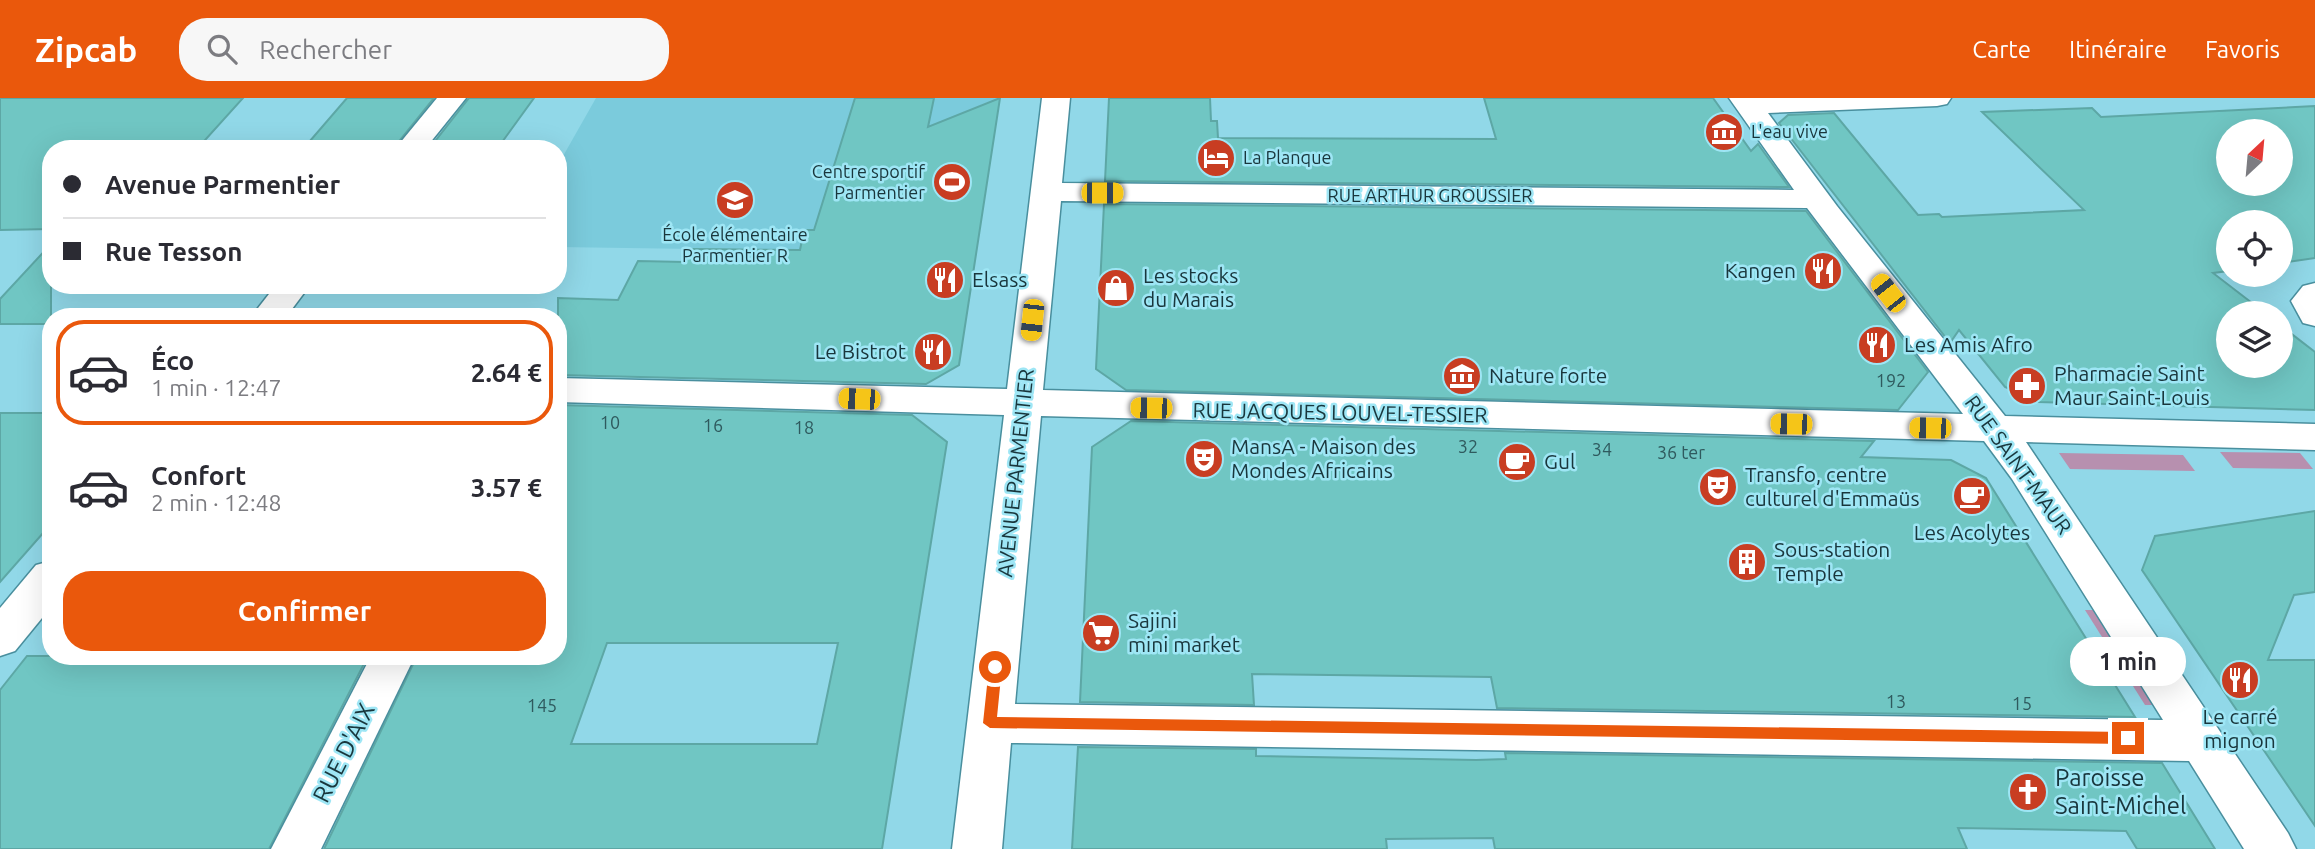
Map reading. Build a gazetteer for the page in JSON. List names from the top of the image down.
{
  "streets": {
    "street": [
      "RUE ARTHUR GROUSSIER",
      "RUE JACQUES LOUVEL-TESSIER",
      "RUE SAINT-MAUR",
      "AVENUE PARMENTIER",
      "RUE D'AIX"
    ]
  },
  "crossings": [
    ["RUE ARTHUR GROUSSIER", "RUE SAINT-MAUR"],
    ["RUE ARTHUR GROUSSIER", "AVENUE PARMENTIER"],
    ["RUE JACQUES LOUVEL-TESSIER", "RUE SAINT-MAUR"],
    ["RUE JACQUES LOUVEL-TESSIER", "AVENUE PARMENTIER"]
  ],
  "places": {
    "museum": ["L'eau vive", "Nature forte"],
    "hotel": ["La Planque"],
    "sports": ["Centre sportif Parmentier"],
    "school or university": ["École élémentaire Parmentier R"],
    "restaurant": [
      "Kangen",
      "Elsass",
      "Les Amis Afro",
      "Le Bistrot",
      "Le carré mignon"
    ],
    "shop": ["Les stocks du Marais"],
    "pharmacy": ["Pharmacie Saint Maur Saint-Louis"],
    "theatre": ["MansA - Maison des Mondes Africains", "Transfo, centre culturel d'Emmaüs"],
    "cafe": ["Gul", "Les Acolytes"],
    "building": ["Sous-station Temple"],
    "supermarket": ["Sajini mini market"],
    "church": ["Paroisse Saint-Michel"]
  },
  "house_numbers": [
    "192",
    "10",
    "16",
    "18",
    "32",
    "34",
    "36 ter",
    "13",
    "15",
    "145"
  ],
  "north": "top right",
  "page": {
    "header": "Zipcab",
    "search": "Rechercher",
    "nav": ["Carte", "Itinéraire", "Favoris"],
    "banner": ["Avenue Parmentier", "Rue Tesson"],
    "list": [
      {
        "name": "Éco",
        "note": "1 min · 12:47",
        "value": "2.64 €"
      },
      {
        "name": "Confort",
        "note": "2 min · 12:48",
        "value": "3.57 €"
      }
    ],
    "buttons": "Confirmer",
    "bubble": "1 min"
  }
}
